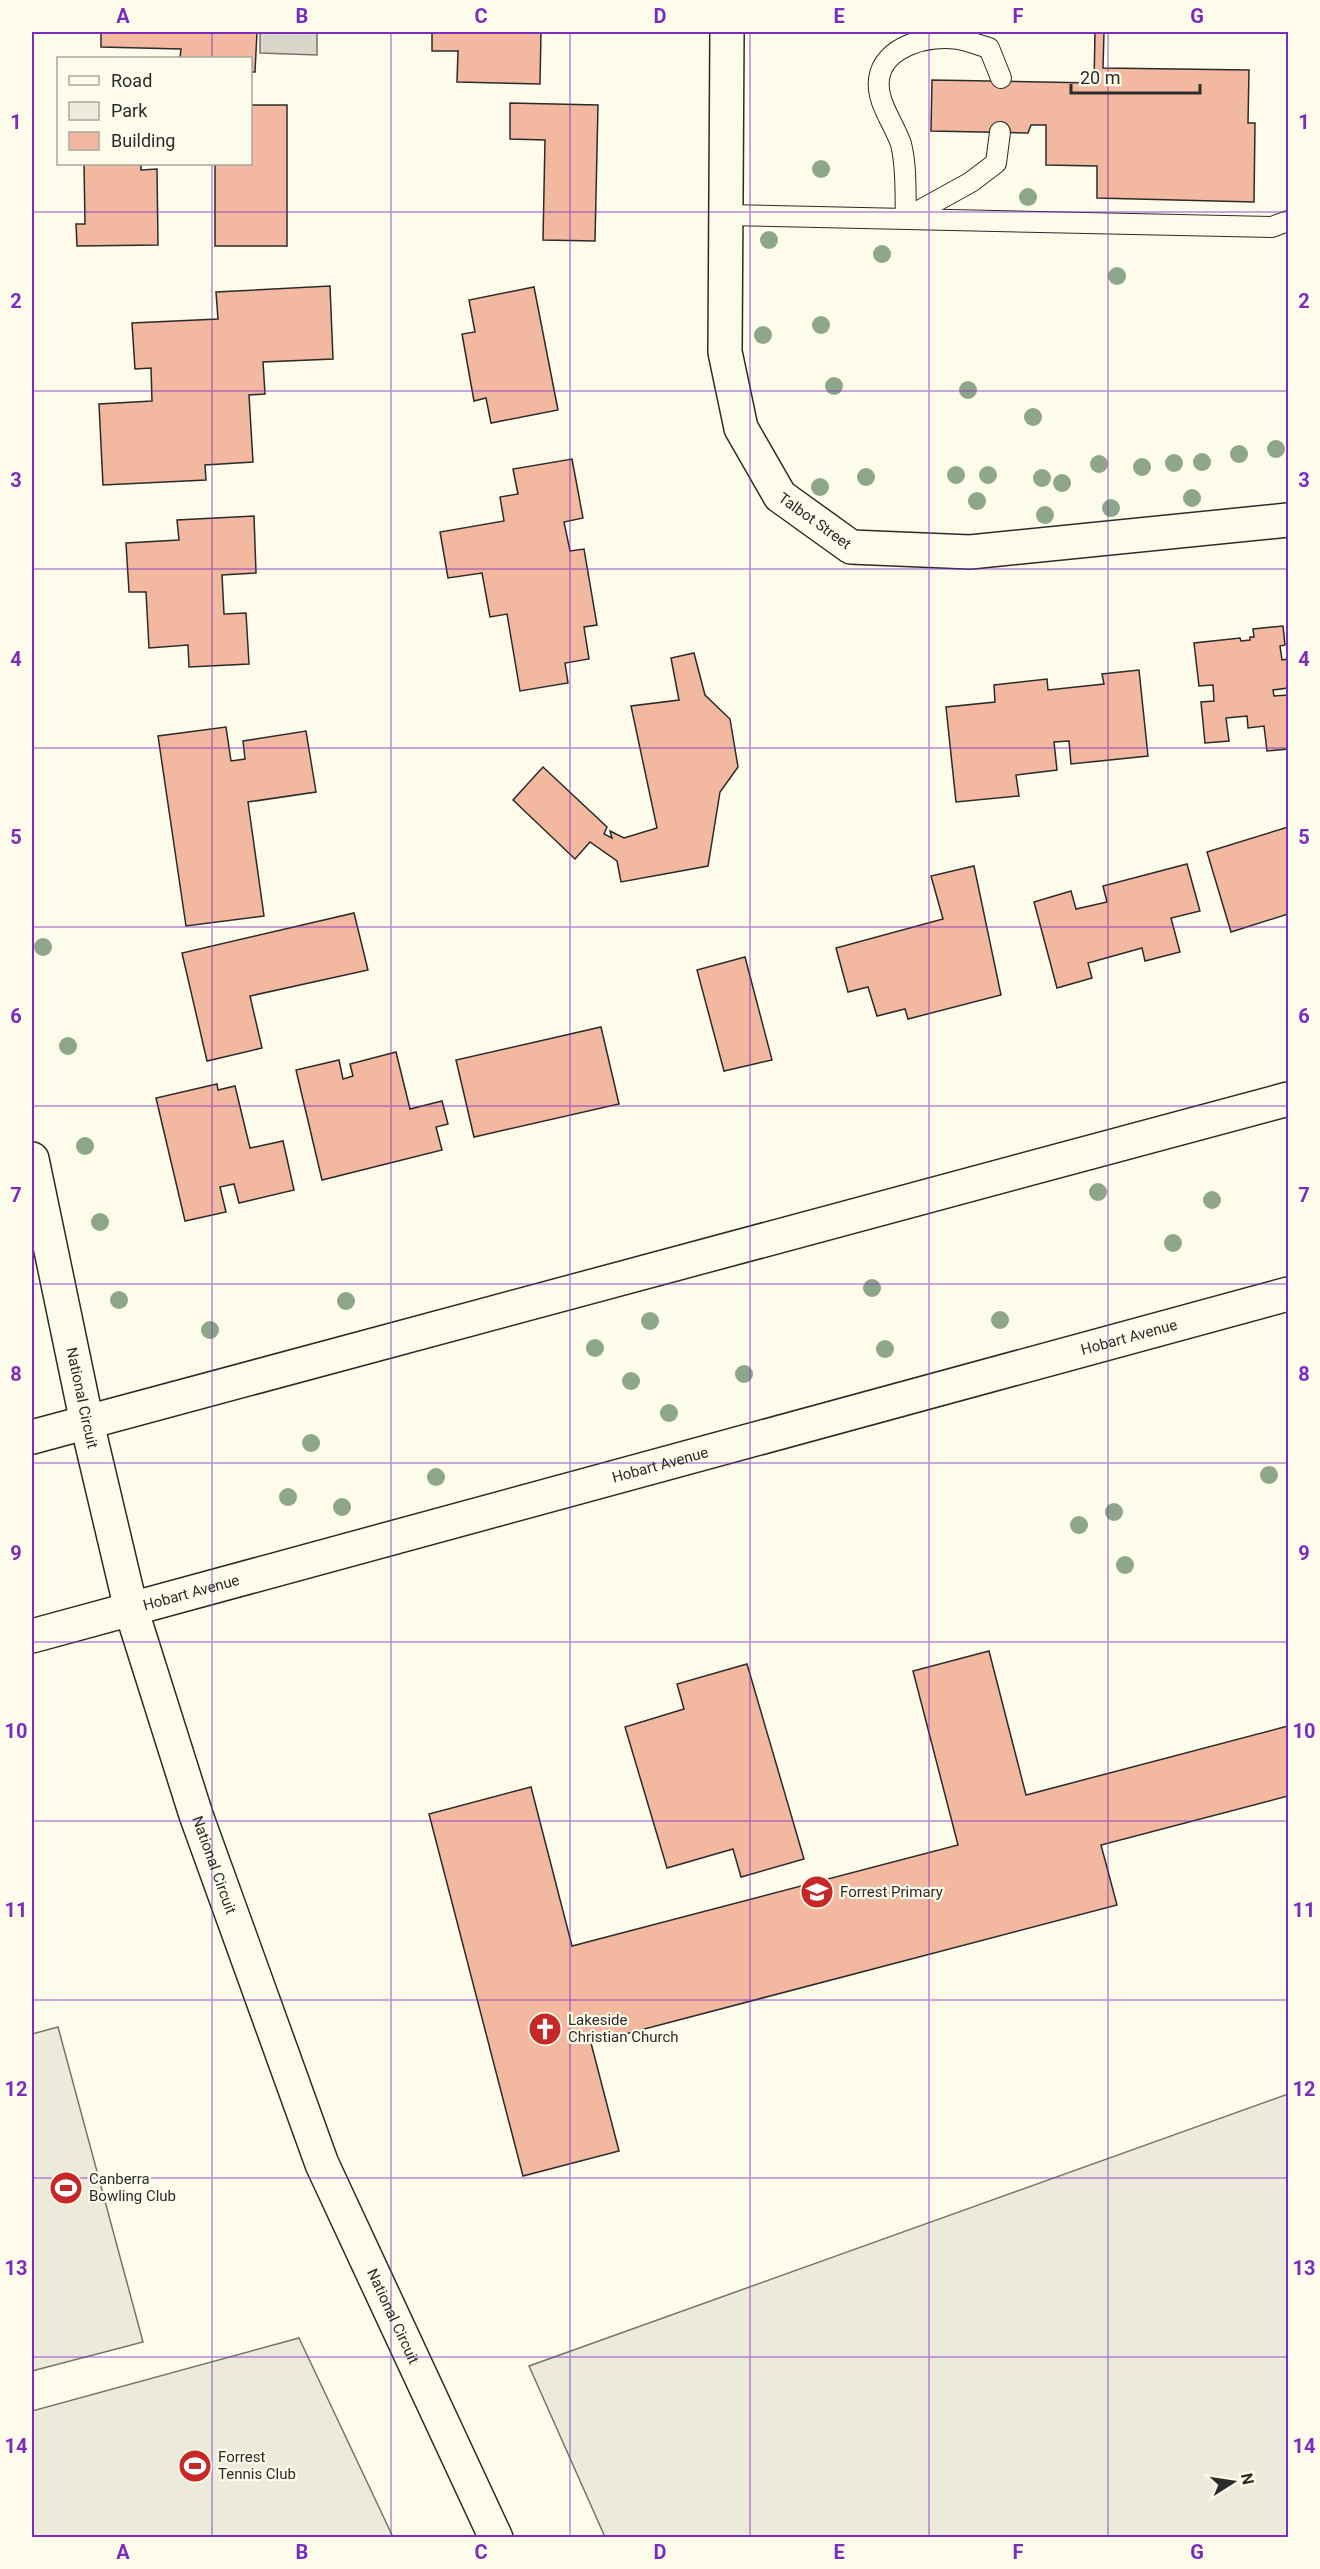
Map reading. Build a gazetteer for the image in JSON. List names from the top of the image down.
{
  "streets": {
    "street": ["Talbot Street", "Hobart Avenue", "National Circuit"]
  },
  "crossings": [
    ["Hobart Avenue", "National Circuit"]
  ],
  "places": {
    "school or university": ["Forrest Primary"],
    "church": ["Lakeside Christian Church"],
    "sports": ["Canberra Bowling Club", "Forrest Tennis Club"]
  },
  "legend": ["Road", "Park", "Building"],
  "scale_bar": "20 m",
  "north": "right",
  "grid": {
    "columns": [
      "A",
      "B",
      "C",
      "D",
      "E",
      "F",
      "G"
    ],
    "rows": [
      "1",
      "2",
      "3",
      "4",
      "5",
      "6",
      "7",
      "8",
      "9",
      "10",
      "11",
      "12",
      "13",
      "14"
    ]
  }
}
